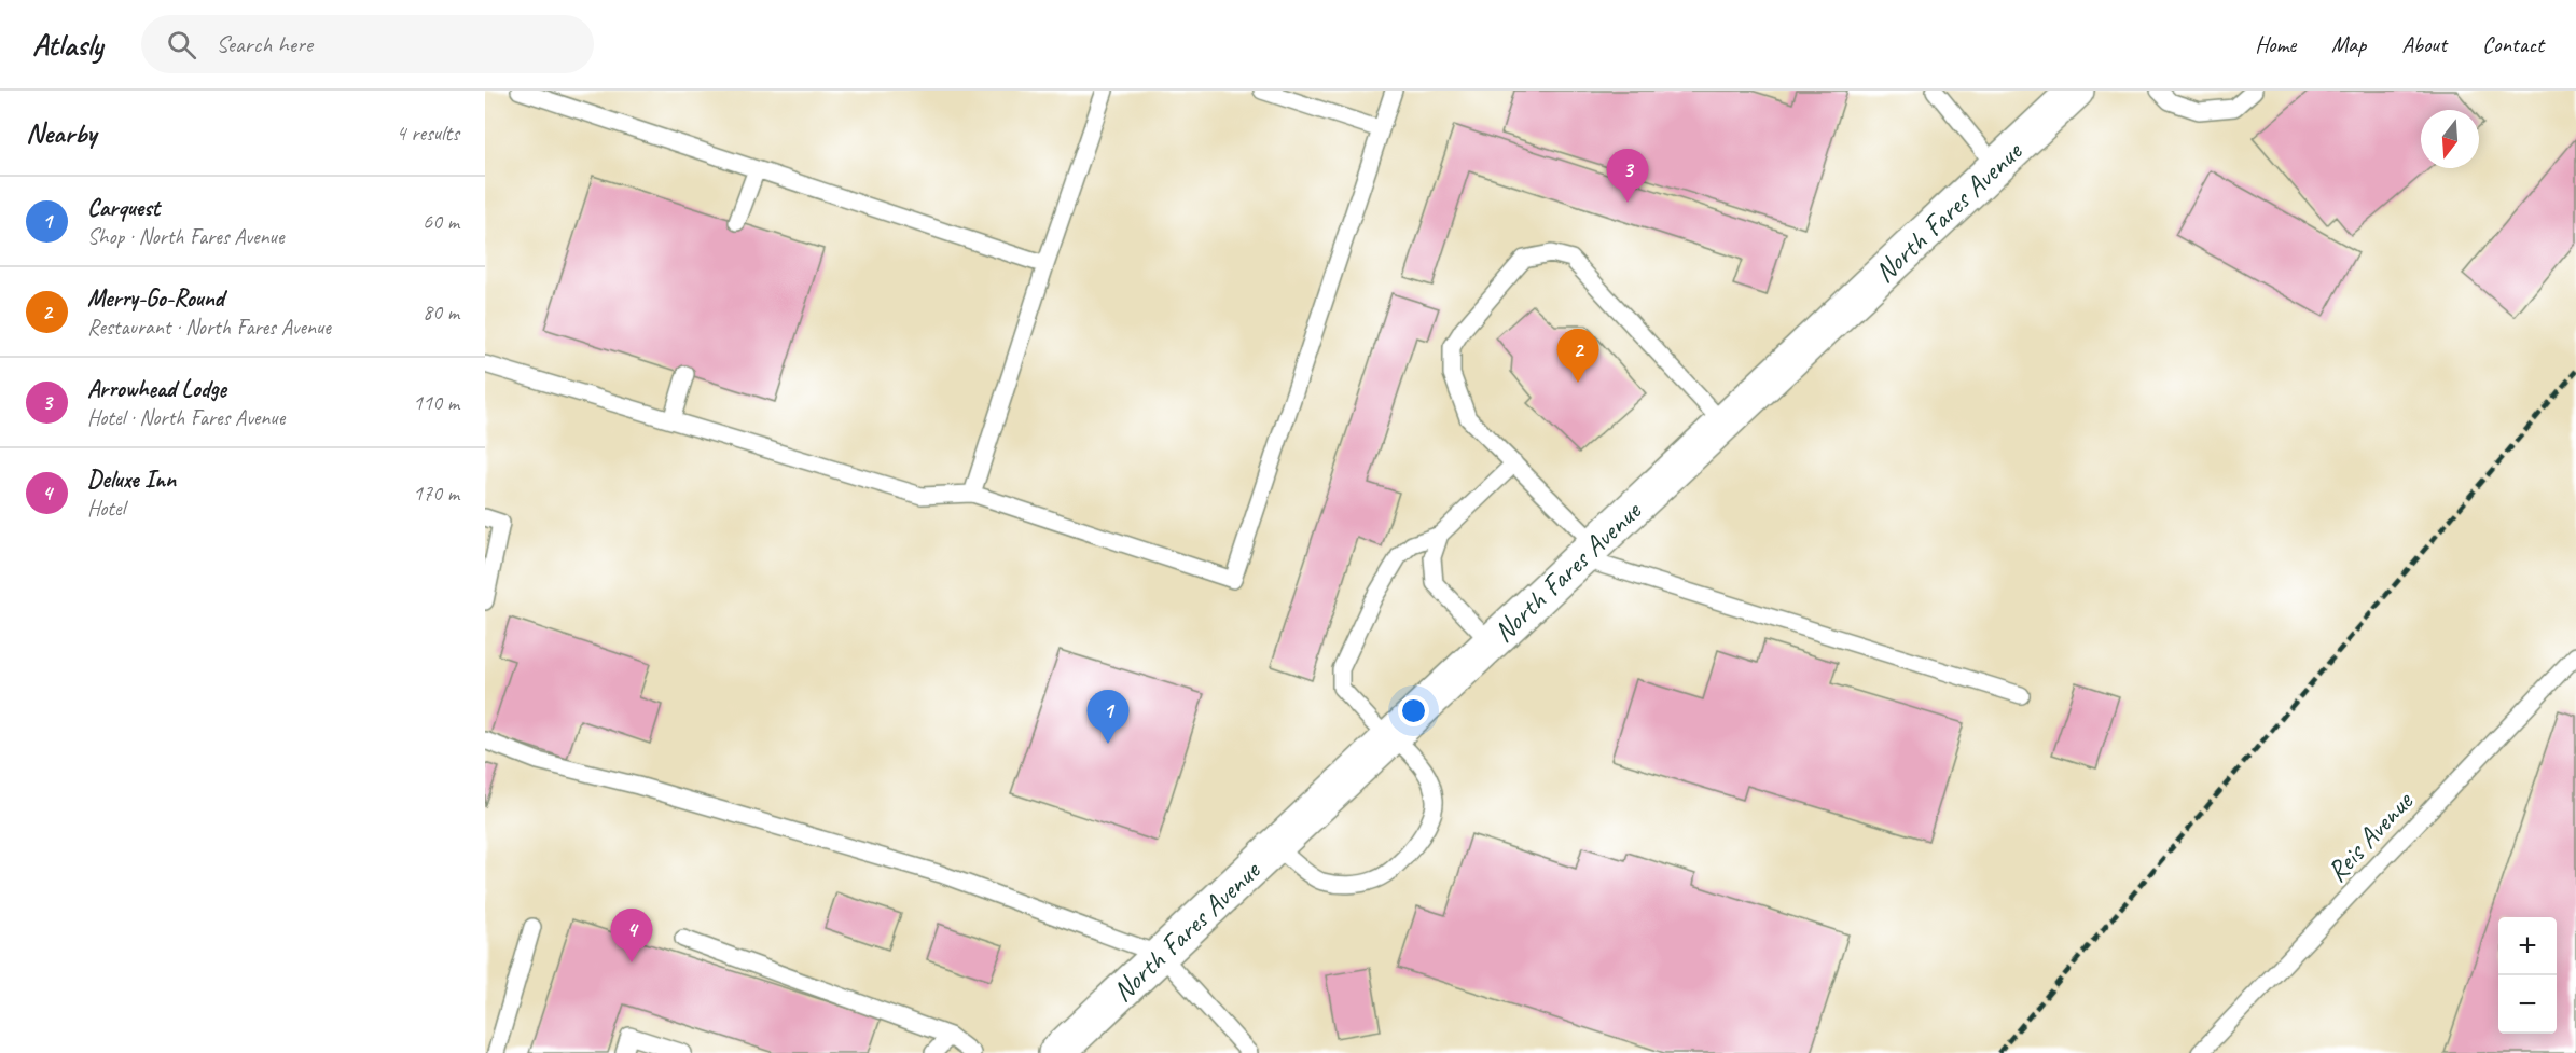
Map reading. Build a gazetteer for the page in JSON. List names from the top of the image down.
{
  "streets": {
    "street": ["North Fares Avenue"],
    "lane": ["Reis Avenue"]
  },
  "north": "bottom",
  "page": {
    "header": "Atlasly",
    "search": "Search here",
    "nav": [
      "Home",
      "Map",
      "About",
      "Contact"
    ],
    "heading": ["Nearby", "4 results"],
    "pins": [
      "3",
      "2",
      "1",
      "4"
    ],
    "list": [
      {
        "mark": "1",
        "name": "Carquest",
        "note": "Shop · North Fares Avenue",
        "value": "60 m"
      },
      {
        "mark": "2",
        "name": "Merry-Go-Round",
        "note": "Restaurant · North Fares Avenue",
        "value": "80 m"
      },
      {
        "mark": "3",
        "name": "Arrowhead Lodge",
        "note": "Hotel · North Fares Avenue",
        "value": "110 m"
      },
      {
        "mark": "4",
        "name": "Deluxe Inn",
        "note": "Hotel",
        "value": "170 m"
      }
    ],
    "map_buttons": ["+", "−"]
  }
}
